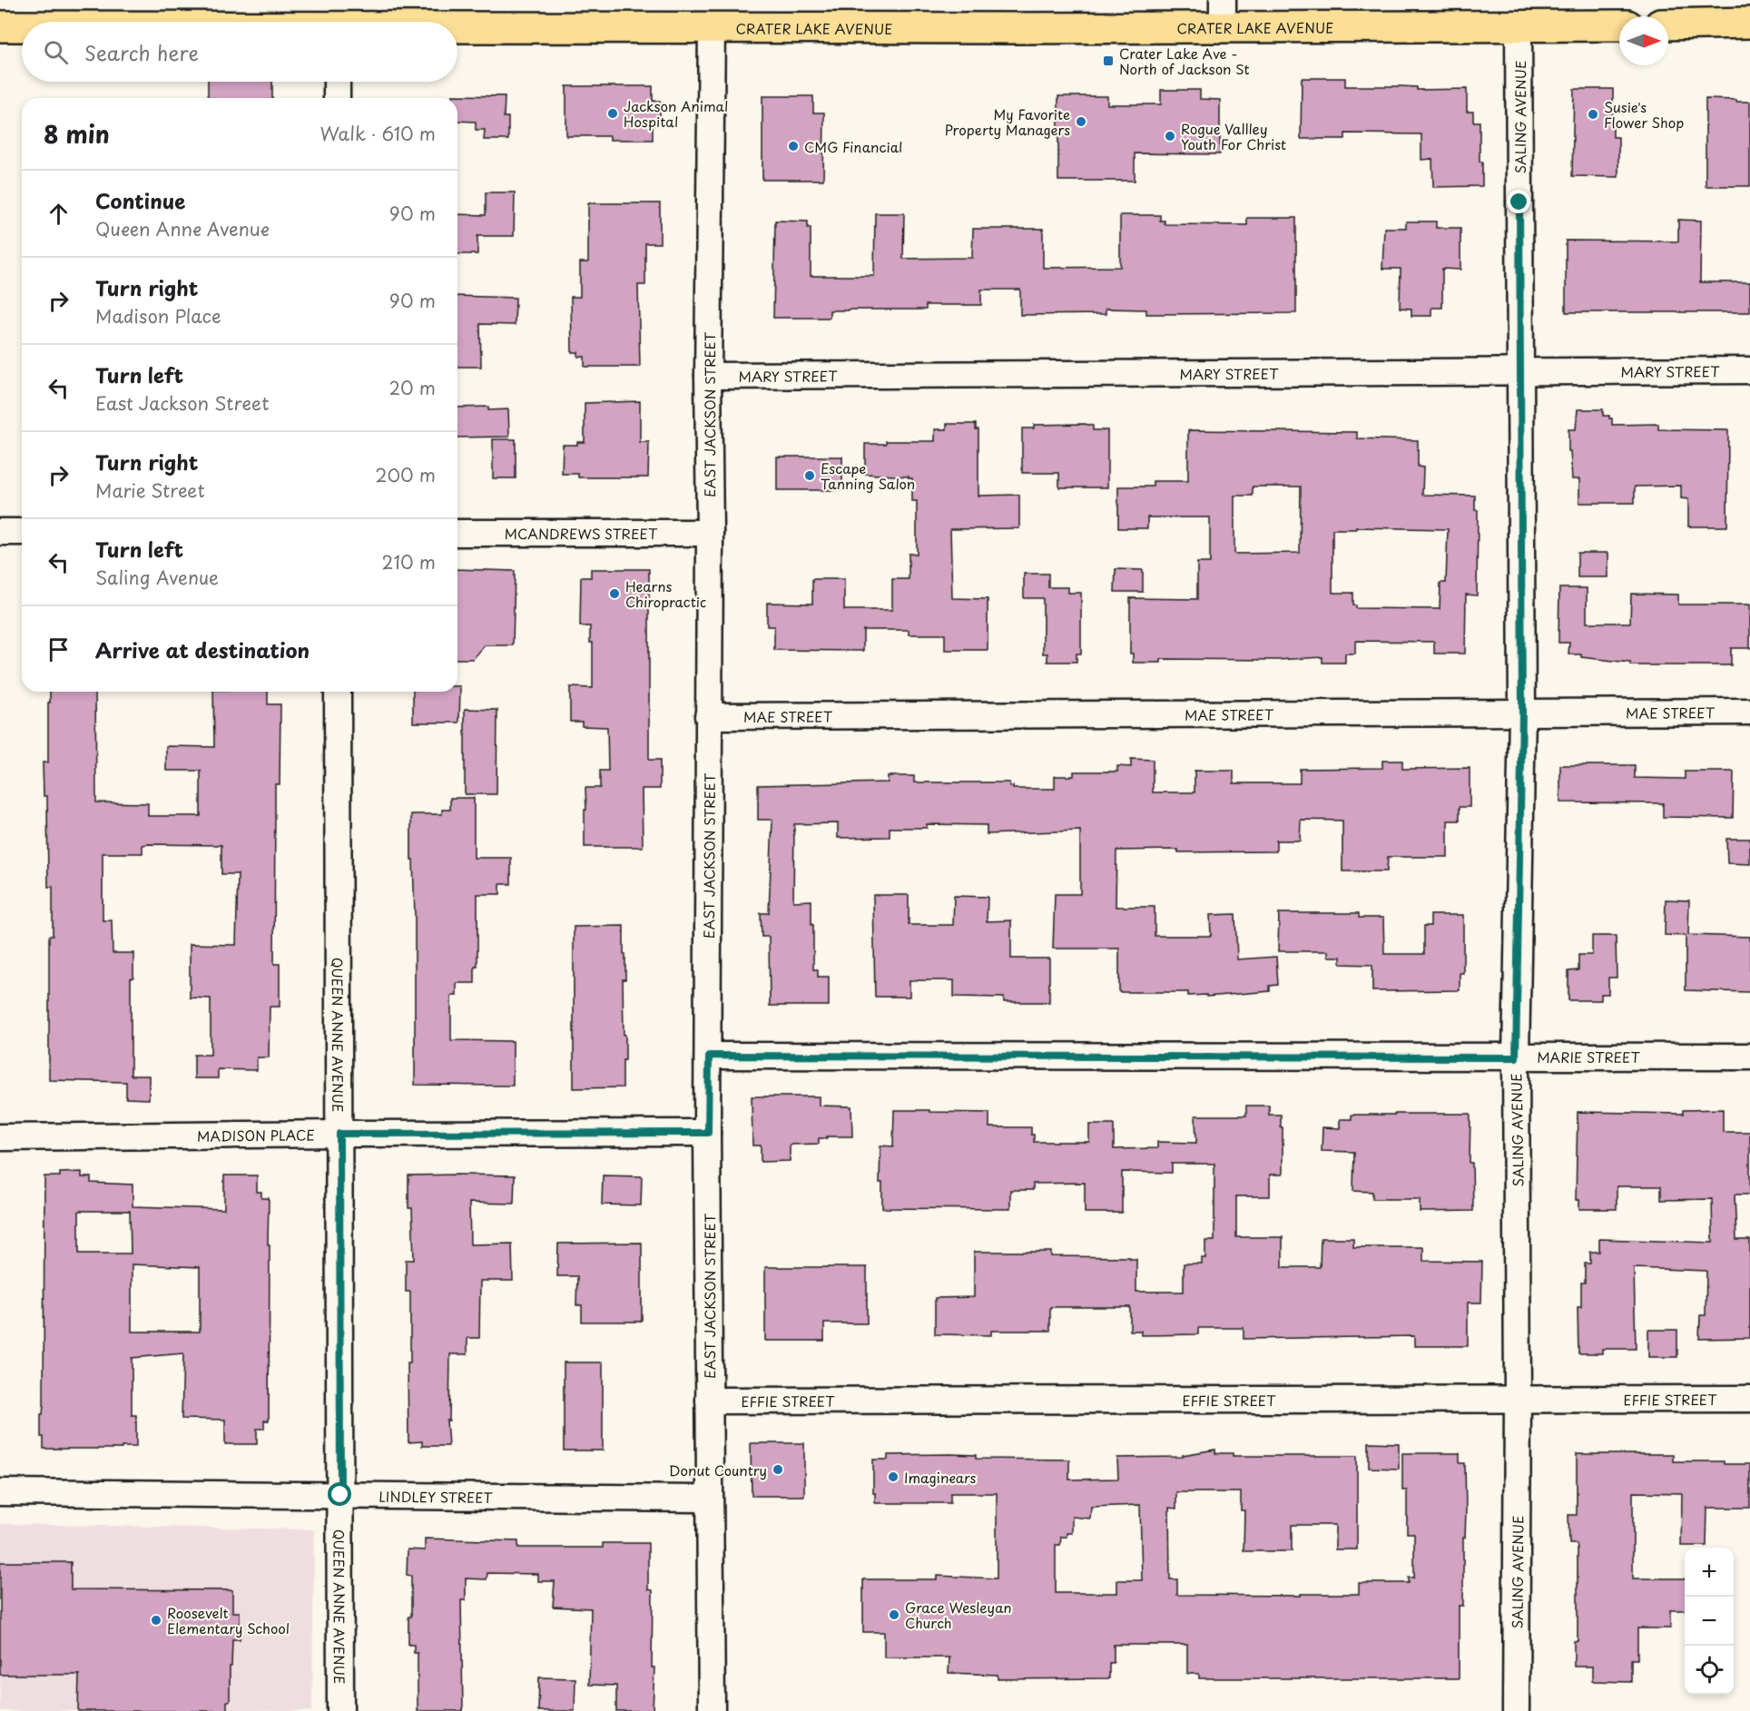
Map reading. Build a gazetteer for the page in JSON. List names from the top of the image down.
{
  "streets": {
    "main road": ["CRATER LAKE AVENUE"],
    "street": [
      "SALING AVENUE",
      "MARY STREET",
      "EAST JACKSON STREET",
      "MCANDREWS STREET",
      "MAE STREET",
      "QUEEN ANNE AVENUE",
      "MARIE STREET",
      "MADISON PLACE",
      "EFFIE STREET",
      "LINDLEY STREET"
    ]
  },
  "crossings": [
    ["CRATER LAKE AVENUE", "SALING AVENUE"],
    ["CRATER LAKE AVENUE", "EAST JACKSON STREET"],
    ["SALING AVENUE", "MARY STREET"],
    ["SALING AVENUE", "MAE STREET"],
    ["SALING AVENUE", "MARIE STREET"],
    ["SALING AVENUE", "EFFIE STREET"],
    ["MARY STREET", "EAST JACKSON STREET"],
    ["EAST JACKSON STREET", "MCANDREWS STREET"],
    ["EAST JACKSON STREET", "MAE STREET"],
    ["EAST JACKSON STREET", "MARIE STREET"],
    ["EAST JACKSON STREET", "MADISON PLACE"],
    ["EAST JACKSON STREET", "EFFIE STREET"],
    ["EAST JACKSON STREET", "LINDLEY STREET"],
    ["QUEEN ANNE AVENUE", "MADISON PLACE"],
    ["QUEEN ANNE AVENUE", "LINDLEY STREET"]
  ],
  "places": {
    "transit": ["Crater Lake Ave - North of Jackson St"],
    "other": [
      "Jackson Animal Hospital",
      "Susie's Flower Shop",
      "My Favorite Property Managers",
      "Rogue Vallley Youth For Christ",
      "CMG Financial",
      "Escape Tanning Salon",
      "Hearns Chiropractic",
      "Donut Country",
      "Imaginears",
      "Grace Wesleyan Church",
      "Roosevelt Elementary School"
    ]
  },
  "north": "right",
  "page": {
    "search": "Search here",
    "heading": ["8 min", "Walk · 610 m"],
    "list": [
      ["Continue", "Queen Anne Avenue", "90 m"],
      ["Turn right", "Madison Place", "90 m"],
      ["Turn left", "East Jackson Street", "20 m"],
      ["Turn right", "Marie Street", "200 m"],
      ["Turn left", "Saling Avenue", "210 m"],
      "Arrive at destination"
    ],
    "map_buttons": ["+", "−"]
  }
}
